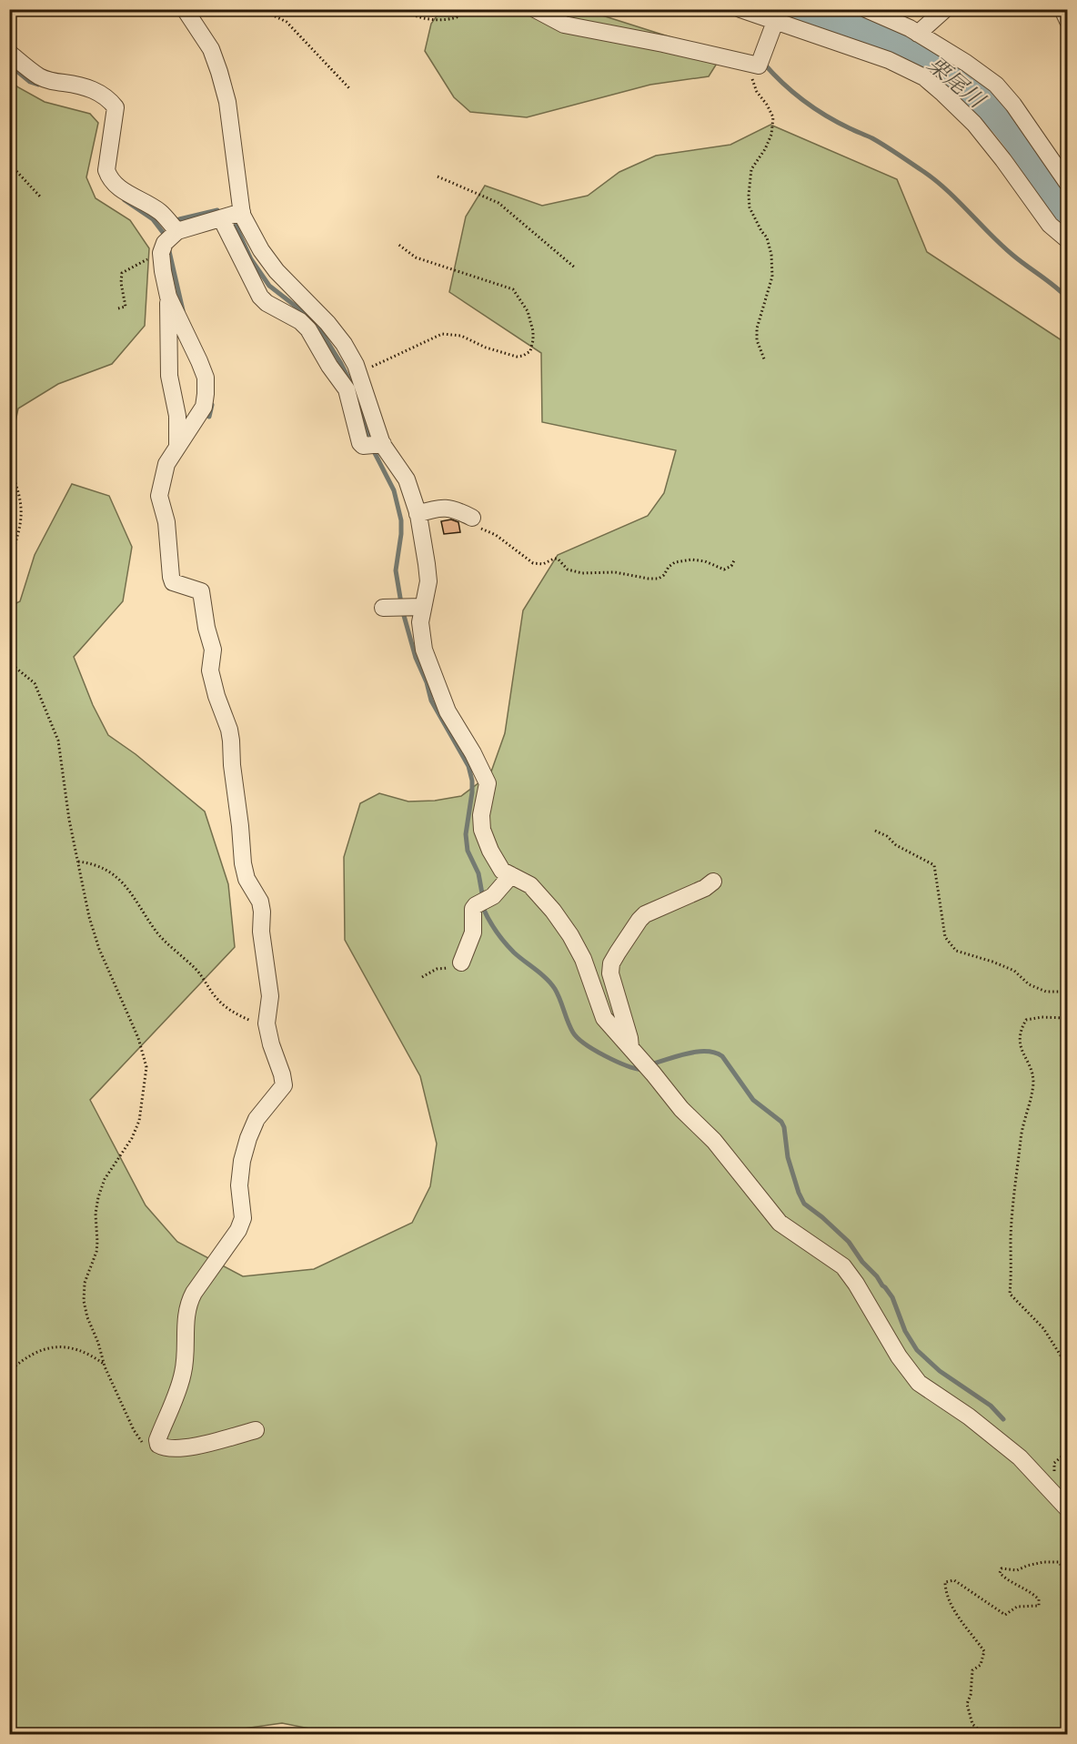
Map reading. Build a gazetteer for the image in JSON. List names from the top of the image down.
{
  "water": ["栗尾川"]
}
